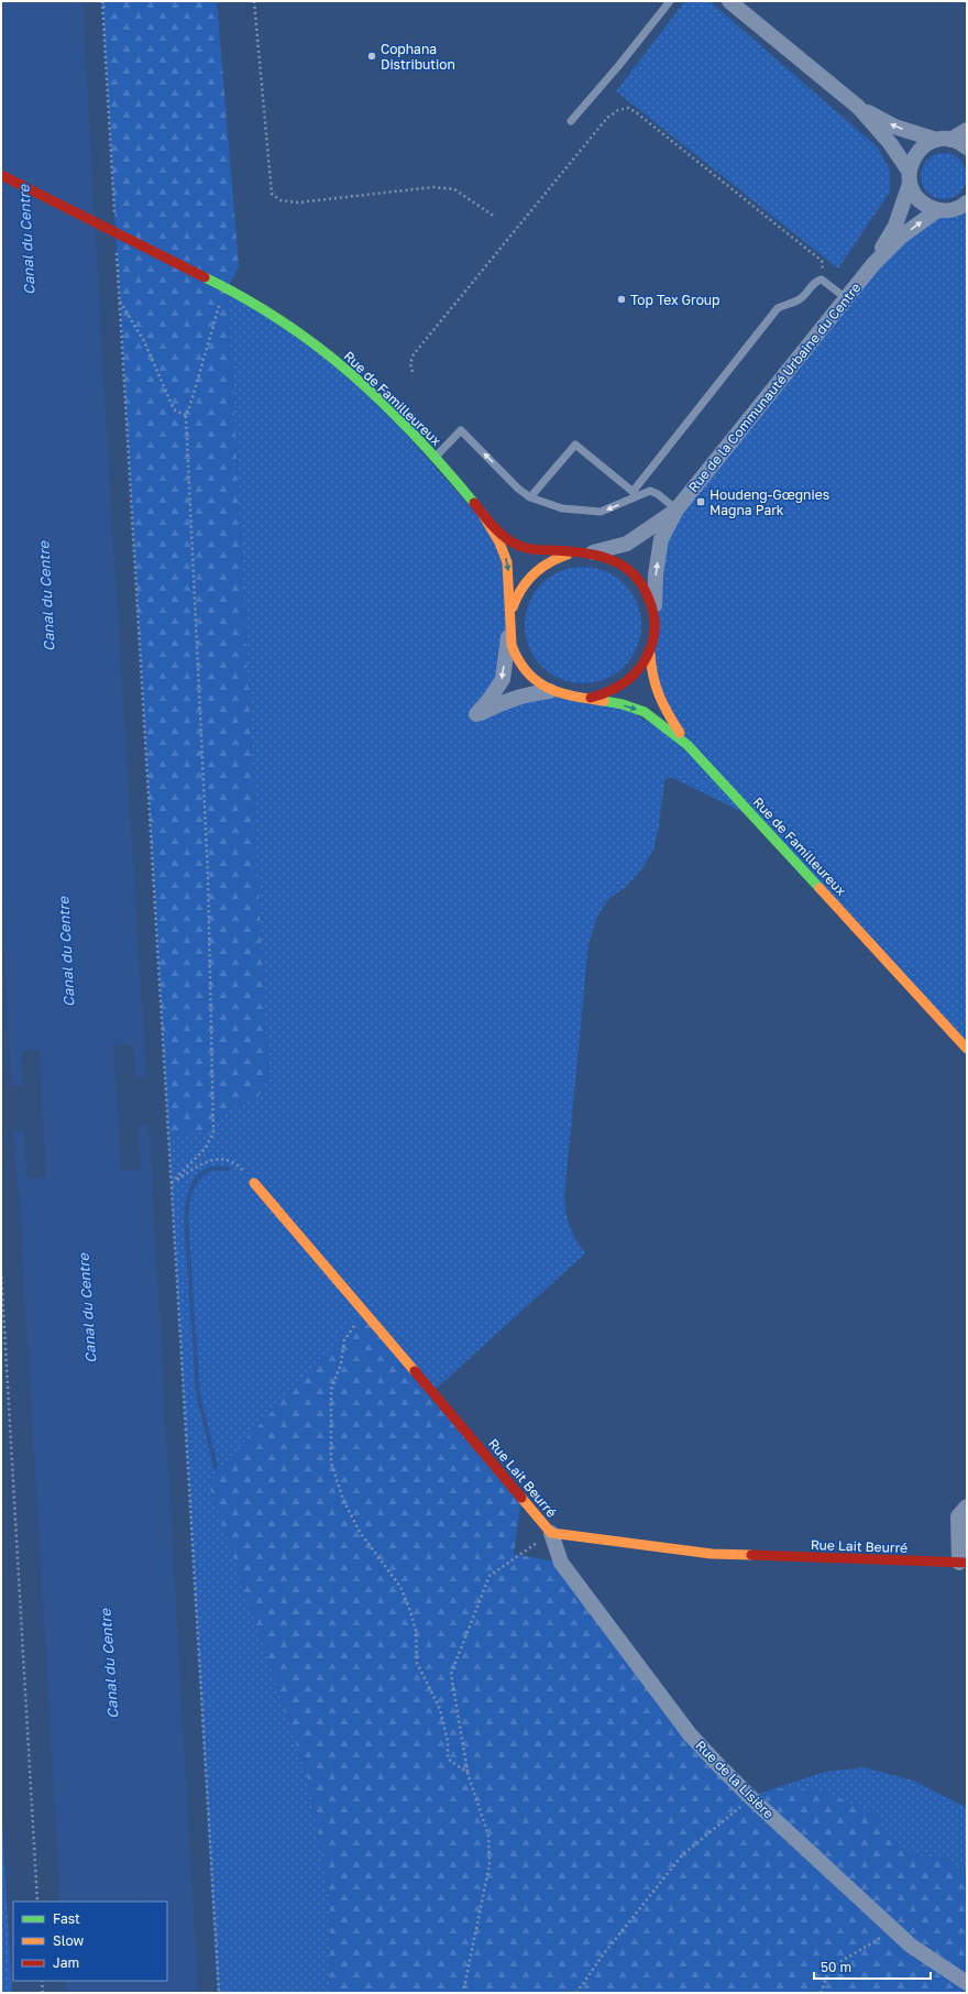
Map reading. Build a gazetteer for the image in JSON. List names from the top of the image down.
{
  "streets": {
    "street": [
      "Rue de la Communauté Urbaine du Centre",
      "Rue de Familleureux",
      "Rue Lait Beurré",
      "Rue de la Lisière"
    ]
  },
  "crossings": [
    ["Rue de la Communauté Urbaine du Centre", "Rue de Familleureux"],
    ["Rue Lait Beurré", "Rue de la Lisière"]
  ],
  "water": ["Canal du Centre"],
  "places": {
    "other": ["Cophana Distribution", "Top Tex Group"],
    "transit": ["Houdeng-Gœgnies Magna Park"]
  },
  "legend": ["Fast", "Slow", "Jam"],
  "scale_bar": "50 m"
}
